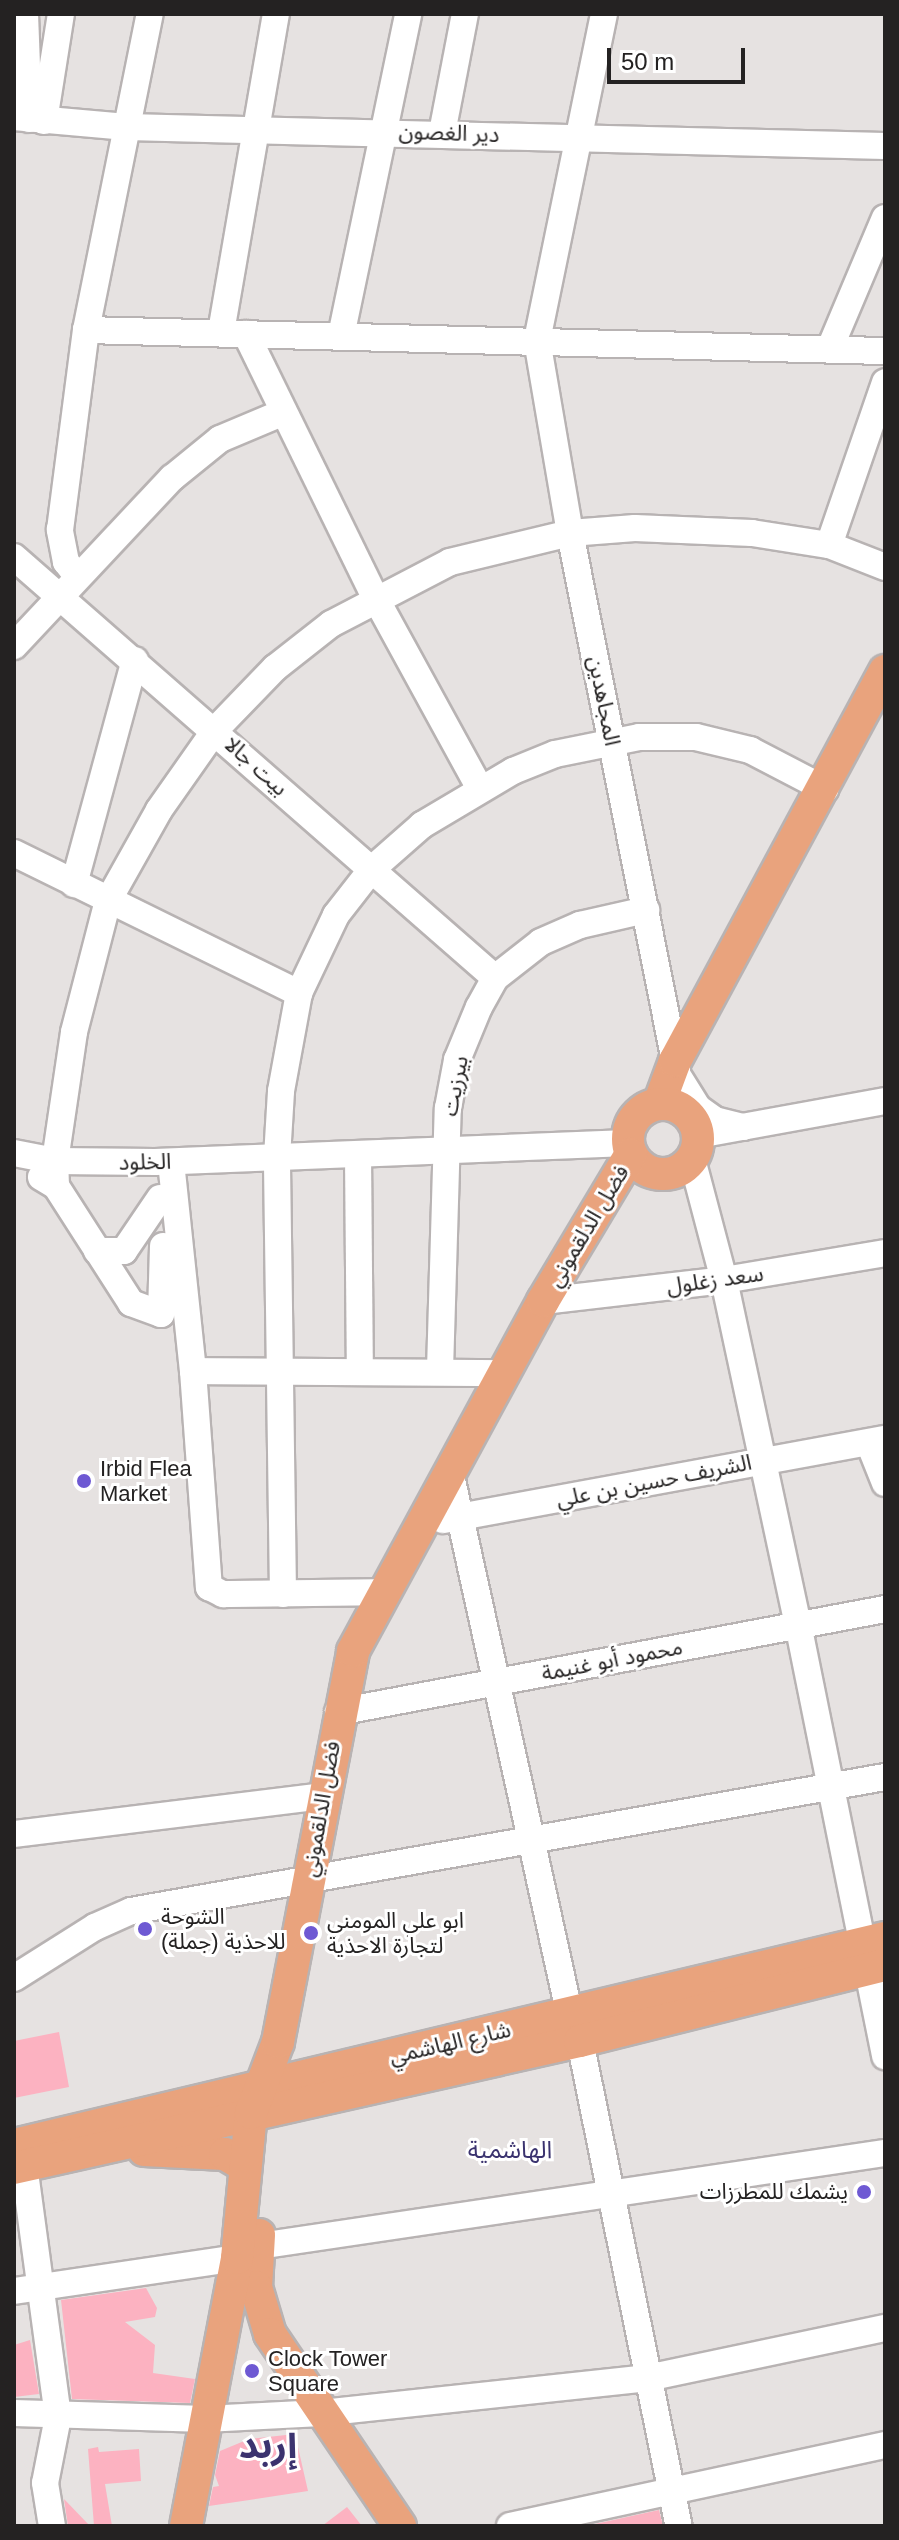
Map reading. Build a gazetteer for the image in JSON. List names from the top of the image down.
{
  "streets": {
    "main road": ["فضل الدلقموني", "شارع الهاشمي"],
    "street": [
      "دير الغصون",
      "المجاهدين",
      "بيت جالا",
      "بيرزيت",
      "الخلود",
      "سعد زغلول",
      "الشريف حسين بن علي",
      "محمود أبو غنيمة"
    ]
  },
  "crossings": [
    ["المجاهدين", "بيرزيت"],
    ["بيت جالا", "بيرزيت"],
    ["بيرزيت", "الخلود"],
    ["الخلود", "فضل الدلقموني"],
    ["فضل الدلقموني", "سعد زغلول"],
    ["فضل الدلقموني", "الشريف حسين بن علي"],
    ["فضل الدلقموني", "محمود أبو غنيمة"],
    ["فضل الدلقموني", "شارع الهاشمي"]
  ],
  "districts": ["الهاشمية", "إربد"],
  "places": [
    "Irbid Flea Market",
    "الشوحة للاحذية (جملة)",
    "ابو علي المومني لتجارة الاحذية",
    "يشمك للمطرزات",
    "Clock Tower Square"
  ],
  "scale_bar": "50 m"
}
